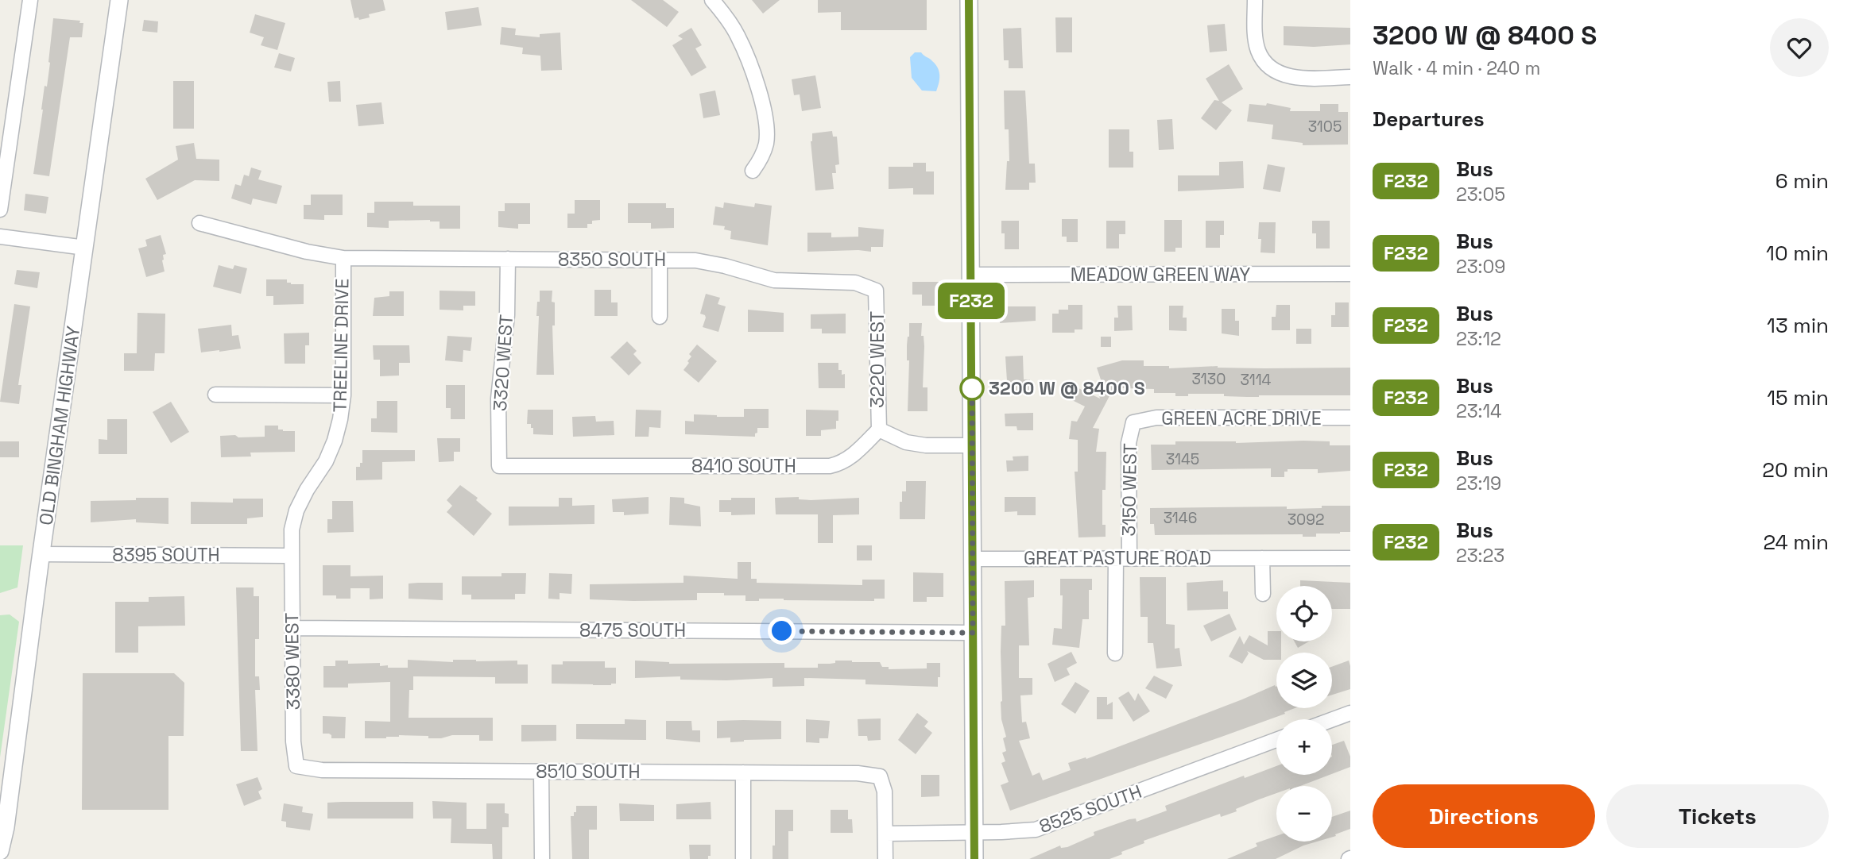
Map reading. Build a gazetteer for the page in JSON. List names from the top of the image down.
{
  "streets": {
    "street": [
      "8350 SOUTH",
      "MEADOW GREEN WAY",
      "TREELINE DRIVE",
      "3220 WEST",
      "3320 WEST",
      "GREEN ACRE DRIVE",
      "OLD BINGHAM HIGHWAY",
      "8410 SOUTH",
      "3150 WEST",
      "8395 SOUTH",
      "GREAT PASTURE ROAD",
      "8475 SOUTH",
      "3380 WEST",
      "8510 SOUTH",
      "8525 SOUTH"
    ]
  },
  "crossings": [
    ["8350 SOUTH", "TREELINE DRIVE"],
    ["8350 SOUTH", "3220 WEST"],
    ["8350 SOUTH", "3320 WEST"],
    ["TREELINE DRIVE", "8395 SOUTH"],
    ["TREELINE DRIVE", "3380 WEST"],
    ["3220 WEST", "8410 SOUTH"],
    ["3320 WEST", "8410 SOUTH"],
    ["GREEN ACRE DRIVE", "3150 WEST"],
    ["OLD BINGHAM HIGHWAY", "8395 SOUTH"],
    ["3150 WEST", "GREAT PASTURE ROAD"],
    ["8395 SOUTH", "3380 WEST"],
    ["8475 SOUTH", "3380 WEST"],
    ["3380 WEST", "8510 SOUTH"],
    ["8510 SOUTH", "8525 SOUTH"]
  ],
  "places": ["3200 W @ 8400 S"],
  "lines": ["bus line F232"],
  "house_numbers": [
    "3105",
    "3130",
    "3114",
    "3145",
    "3146",
    "3092"
  ],
  "page": {
    "on_map": "F232",
    "heading": [
      ["3200 W @ 8400 S", "Walk · 4 min · 240 m"],
      "Departures"
    ],
    "list": [
      {
        "mark": "F232",
        "name": "Bus",
        "note": "23:05",
        "value": "6 min"
      },
      {
        "mark": "F232",
        "name": "Bus",
        "note": "23:09",
        "value": "10 min"
      },
      {
        "mark": "F232",
        "name": "Bus",
        "note": "23:12",
        "value": "13 min"
      },
      {
        "mark": "F232",
        "name": "Bus",
        "note": "23:14",
        "value": "15 min"
      },
      {
        "mark": "F232",
        "name": "Bus",
        "note": "23:19",
        "value": "20 min"
      },
      {
        "mark": "F232",
        "name": "Bus",
        "note": "23:23",
        "value": "24 min"
      }
    ],
    "map_buttons": ["+", "−"],
    "buttons": ["Directions", "Tickets"]
  }
}
